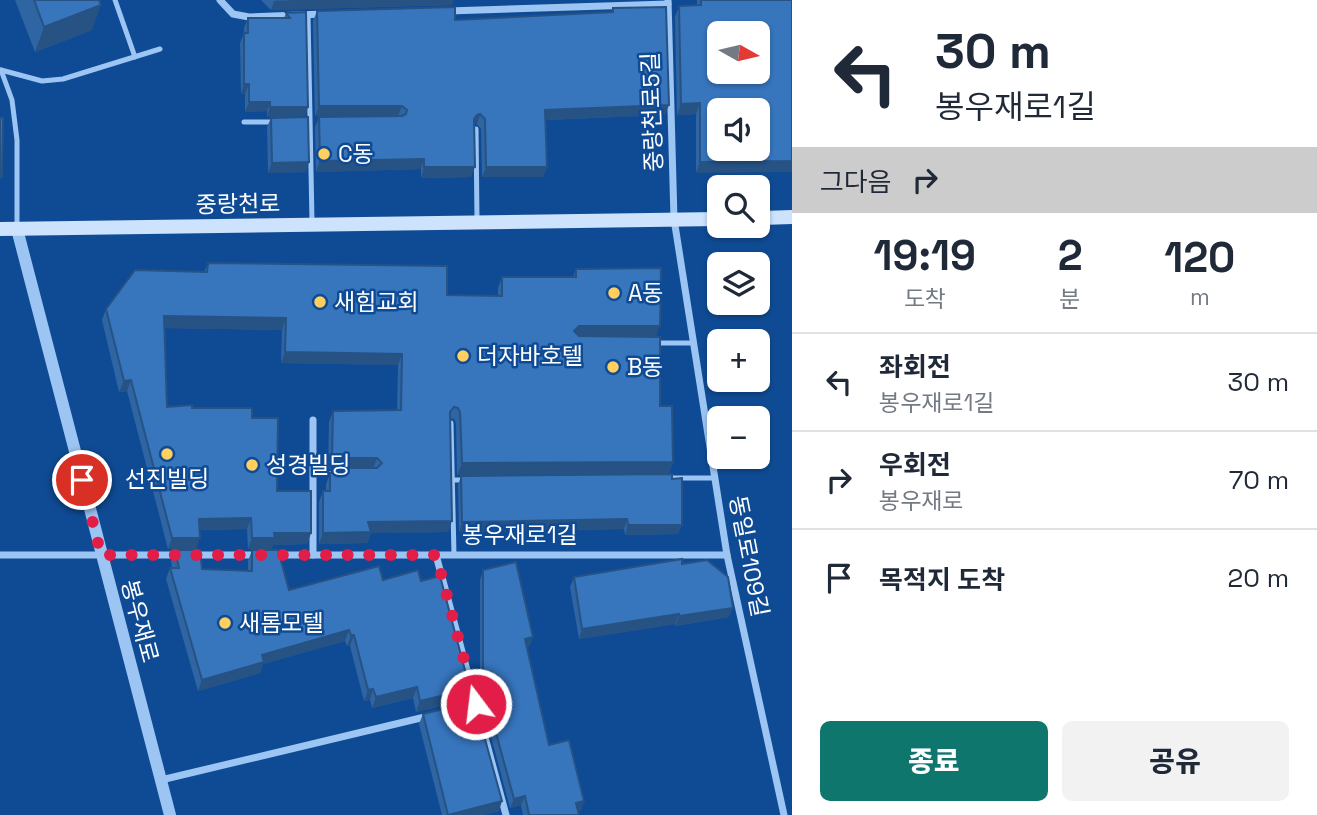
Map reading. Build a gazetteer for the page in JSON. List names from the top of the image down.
{
  "streets": {
    "main road": ["중랑천로"],
    "street": [
      "중랑천로5길",
      "봉우재로1길",
      "동일로109길",
      "봉우재로"
    ]
  },
  "crossings": [
    ["중랑천로5길", "중랑천로"],
    ["중랑천로5길", "동일로109길"],
    ["중랑천로", "동일로109길"],
    ["중랑천로", "봉우재로"],
    ["봉우재로1길", "동일로109길"],
    ["봉우재로1길", "봉우재로"]
  ],
  "places": [
    "C동",
    "A동",
    "새힘교회",
    "더자바호텔",
    "B동",
    "선진빌딩",
    "성경빌딩",
    "새롬모텔"
  ],
  "north": "right",
  "page": {
    "turn": ["30 m", "봉우재로1길"],
    "map_buttons": ["+", "−"],
    "then": "그다음",
    "eta": [
      "19:19",
      "도착",
      "2",
      "분",
      "120",
      "m"
    ],
    "list": [
      {
        "name": "좌회전",
        "note": "봉우재로1길",
        "value": "30 m"
      },
      {
        "name": "우회전",
        "note": "봉우재로",
        "value": "70 m"
      },
      {
        "name": "목적지 도착",
        "value": "20 m"
      }
    ],
    "buttons": ["종료", "공유"]
  }
}
